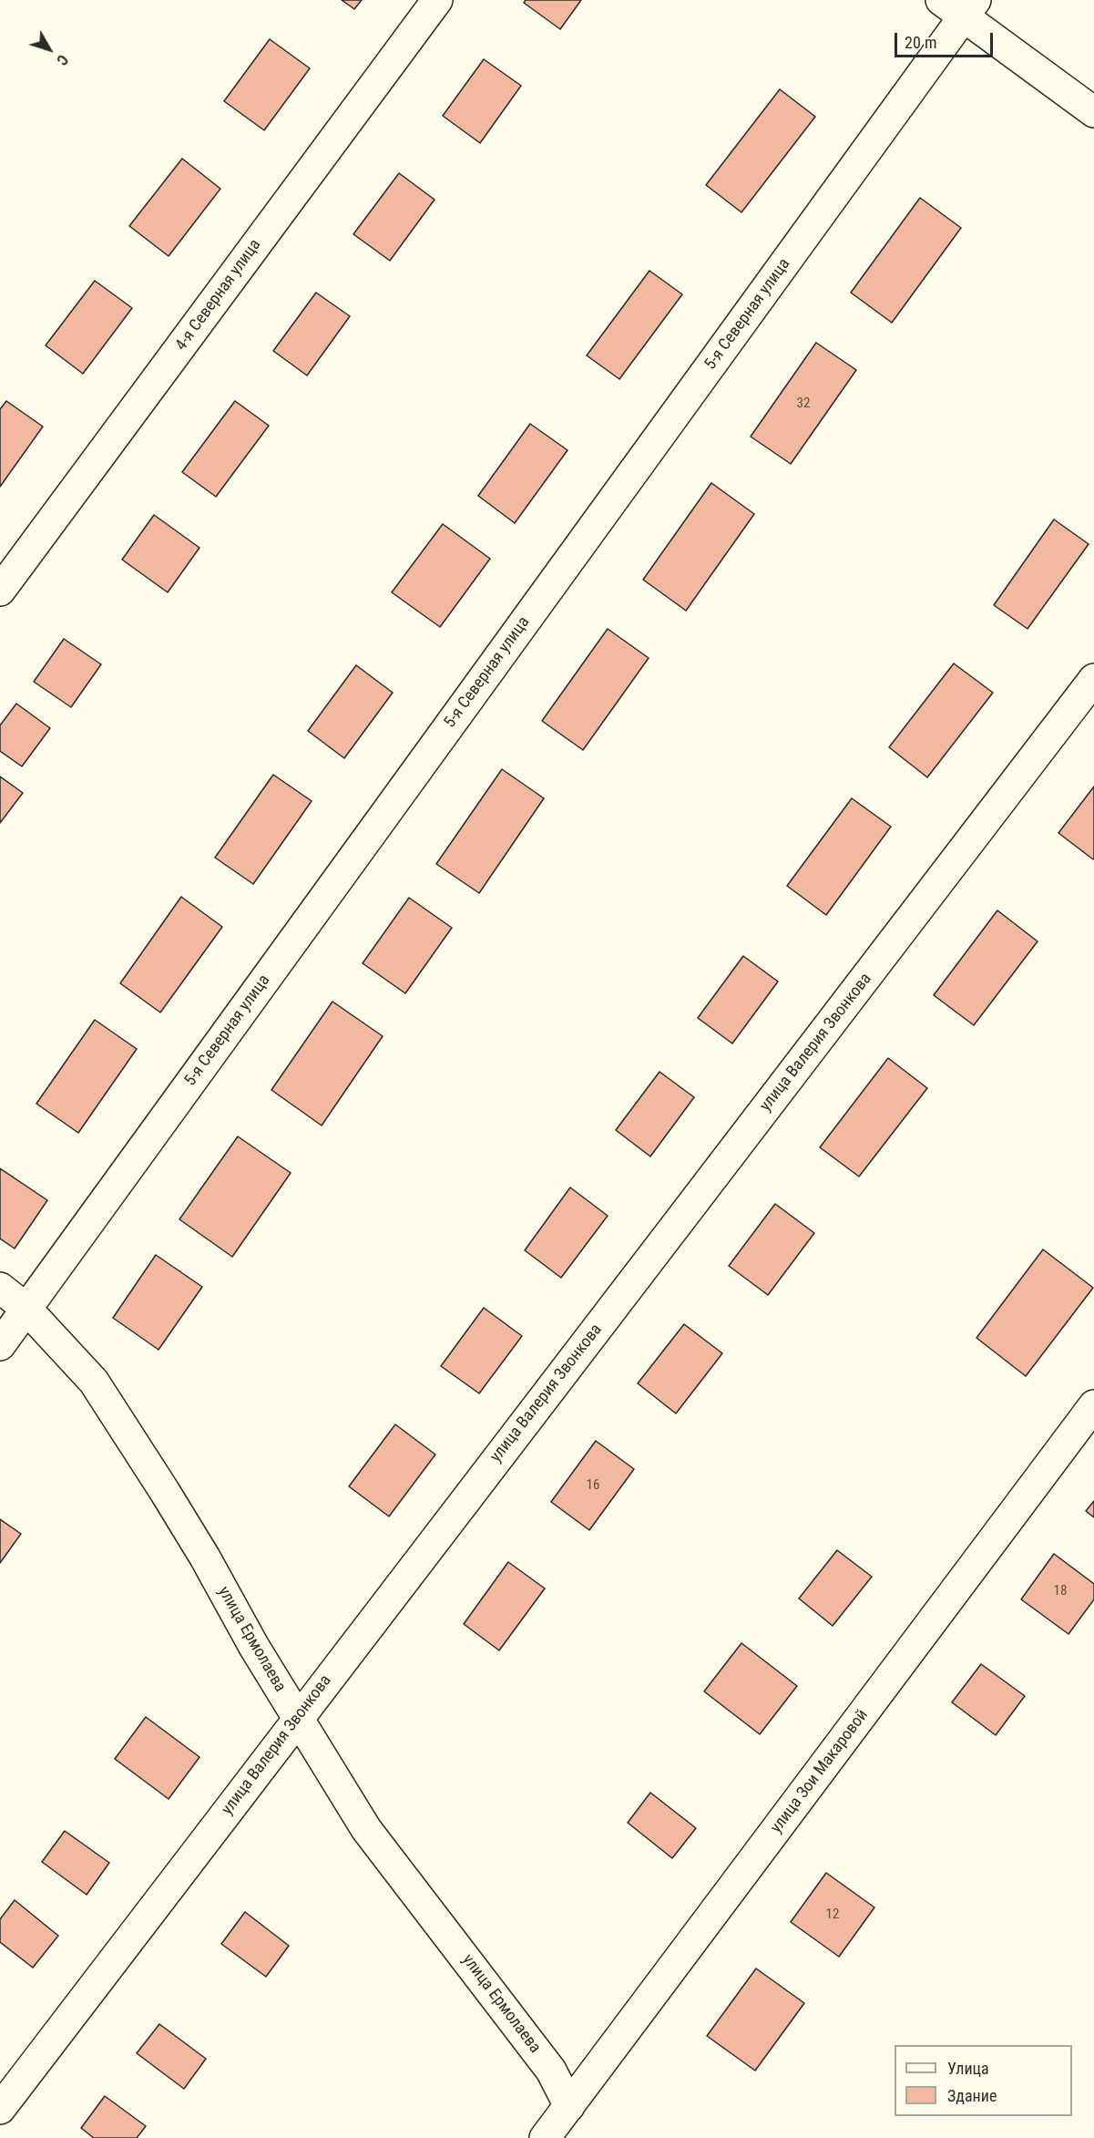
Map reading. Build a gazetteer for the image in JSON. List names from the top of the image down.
{
  "streets": {
    "street": [
      "4-я Северная улица",
      "5-я Северная улица",
      "улица Валерия Звонкова",
      "улица Ермолаева",
      "улица Зои Макаровой"
    ]
  },
  "crossings": [
    ["5-я Северная улица", "улица Ермолаева"],
    ["улица Валерия Звонкова", "улица Ермолаева"],
    ["улица Ермолаева", "улица Зои Макаровой"]
  ],
  "house_numbers": [
    "32",
    "16",
    "18",
    "12"
  ],
  "legend": ["Улица", "Здание"],
  "scale_bar": "20 m",
  "north": "bottom right"
}
